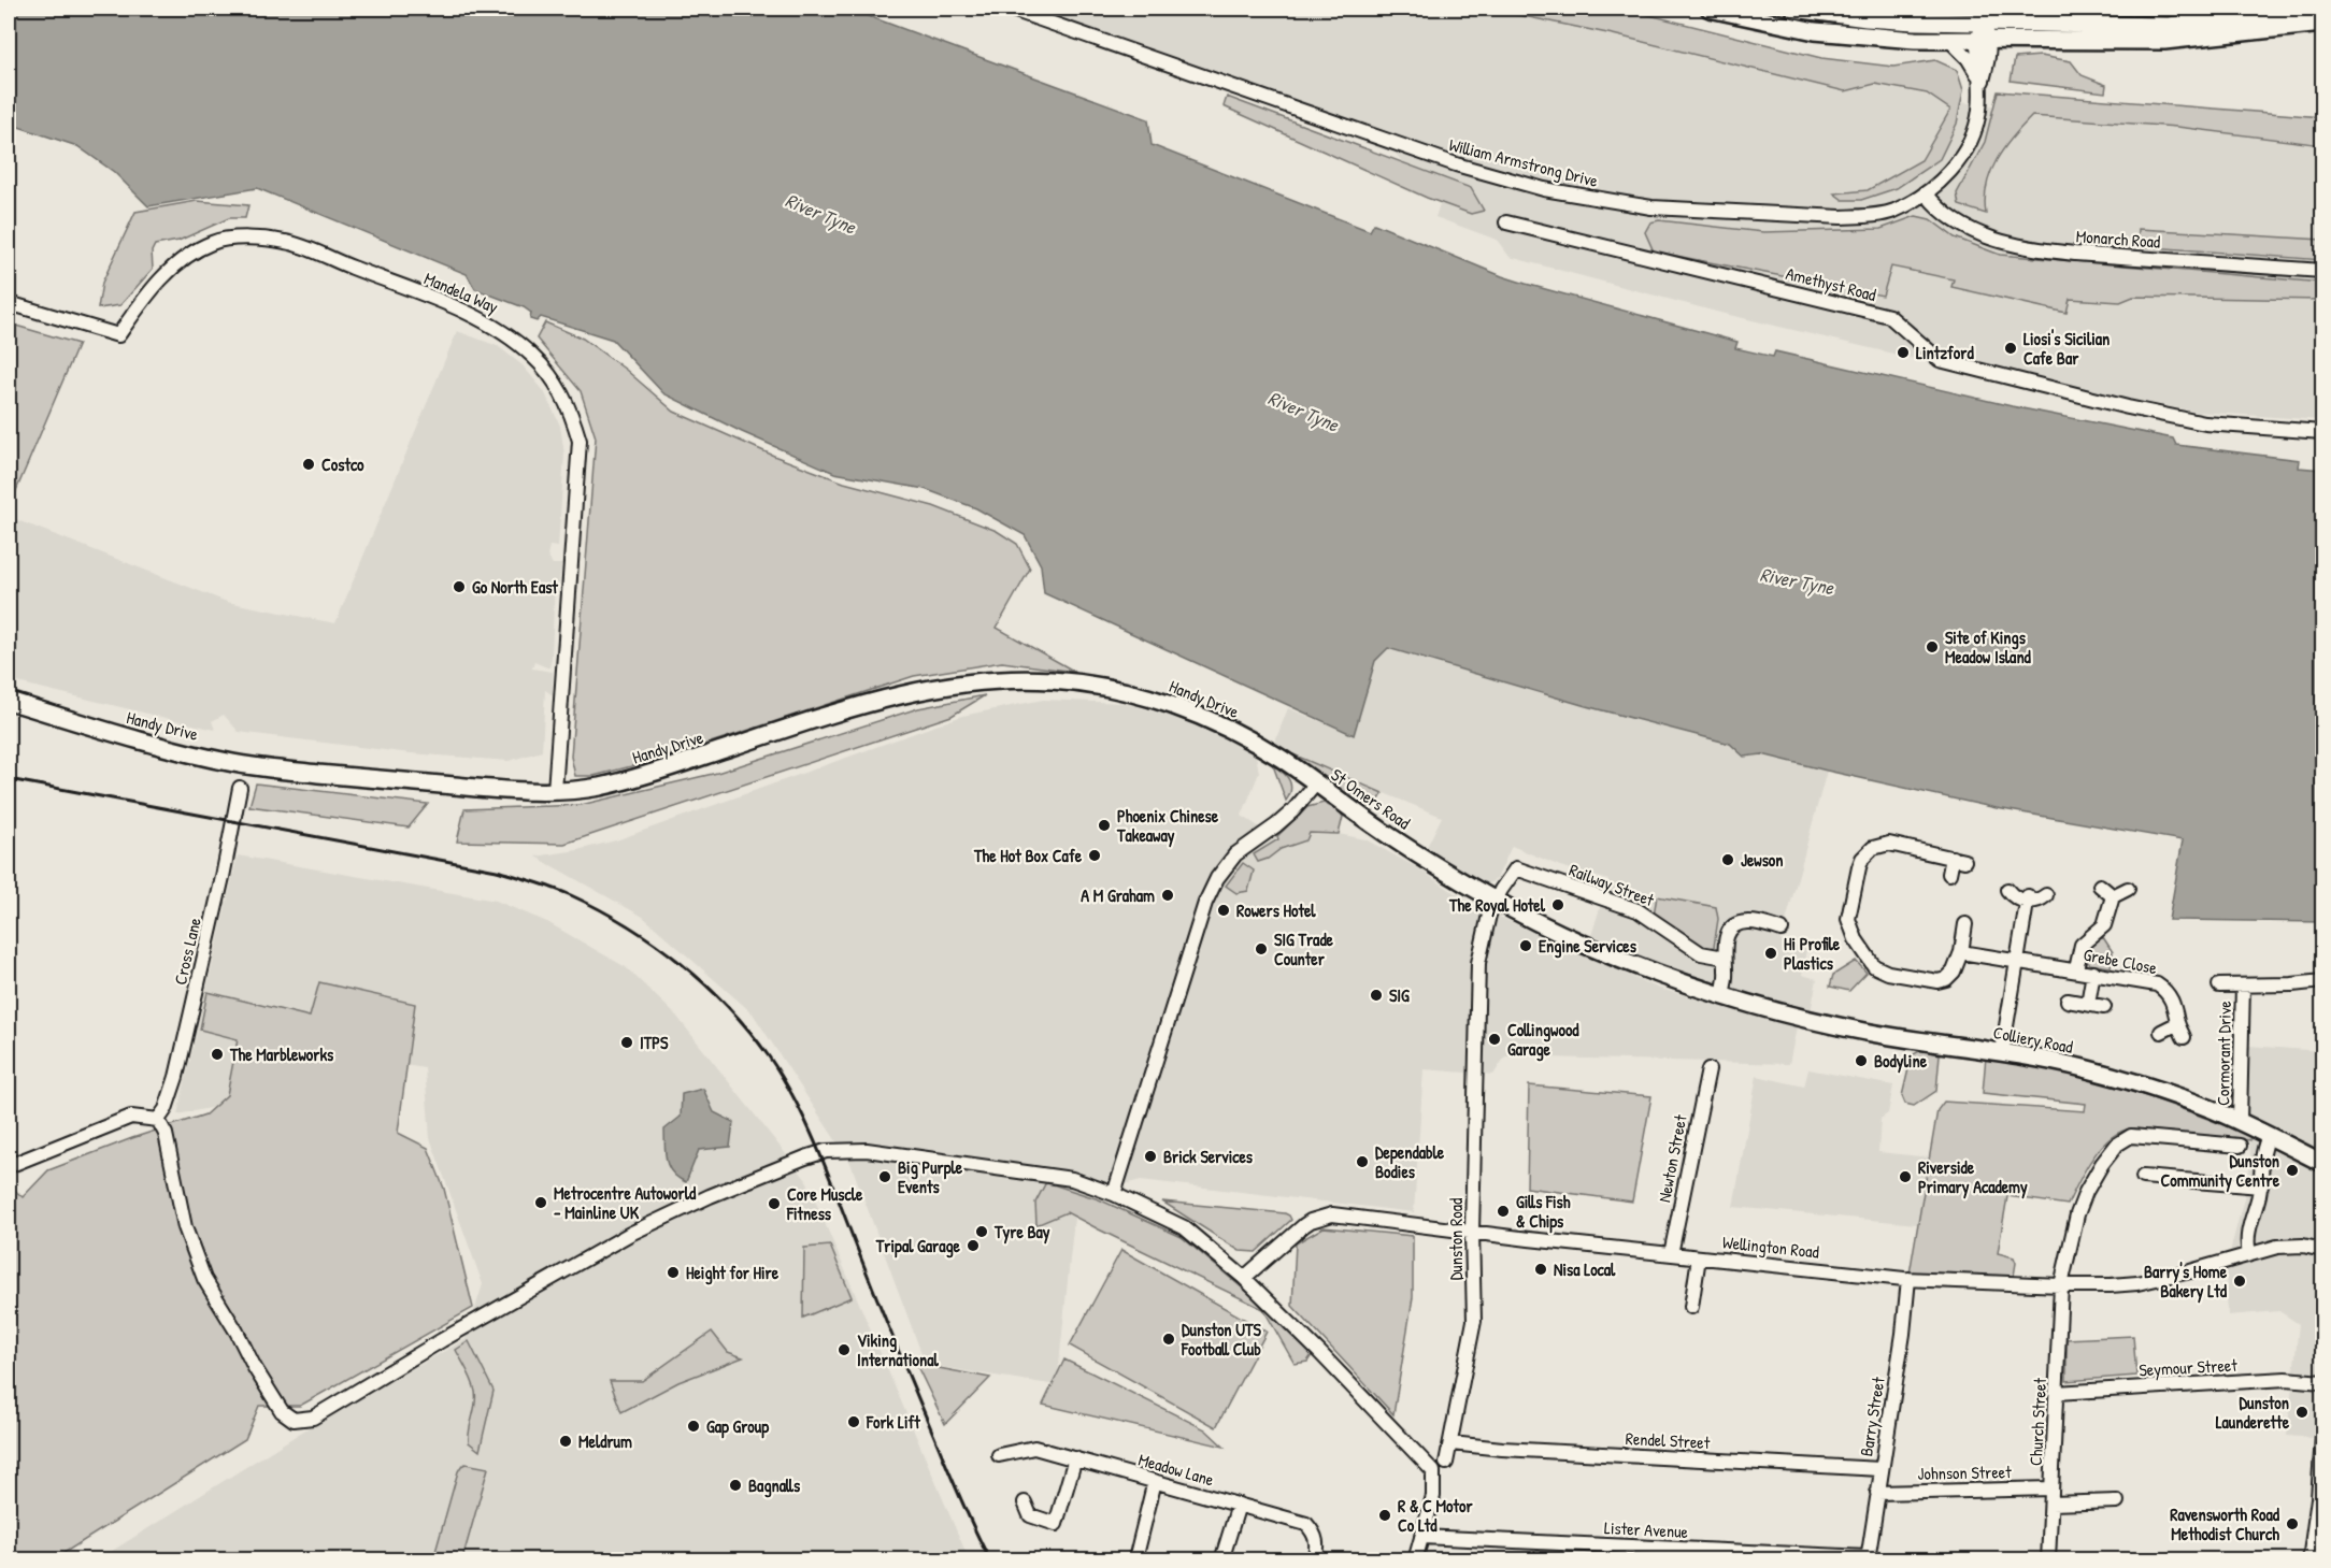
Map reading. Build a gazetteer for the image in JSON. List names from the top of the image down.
{
  "streets": {
    "main road": ["Handy Drive", "St Omers Road", "Colliery Road"],
    "street": [
      "William Armstrong Drive",
      "Monarch Road",
      "Amethyst Road",
      "Mandela Way",
      "Railway Street",
      "Cross Lane",
      "Grebe Close",
      "Cormorant Drive",
      "Newton Street",
      "Dunston Road",
      "Wellington Road",
      "Seymour Street",
      "Barry Street",
      "Church Street",
      "Rendel Street",
      "Meadow Lane",
      "Johnson Street",
      "Lister Avenue"
    ]
  },
  "crossings": [
    ["William Armstrong Drive", "Monarch Road"],
    ["Mandela Way", "Handy Drive"],
    ["Handy Drive", "St Omers Road"],
    ["St Omers Road", "Railway Street"],
    ["St Omers Road", "Colliery Road"],
    ["St Omers Road", "Dunston Road"],
    ["Railway Street", "Dunston Road"],
    ["Colliery Road", "Cormorant Drive"],
    ["Newton Street", "Wellington Road"],
    ["Dunston Road", "Wellington Road"],
    ["Dunston Road", "Rendel Street"],
    ["Wellington Road", "Barry Street"],
    ["Wellington Road", "Church Street"],
    ["Seymour Street", "Church Street"],
    ["Barry Street", "Rendel Street"],
    ["Barry Street", "Johnson Street"],
    ["Barry Street", "Lister Avenue"],
    ["Church Street", "Johnson Street"]
  ],
  "water": ["River Tyne"],
  "places": [
    "Liosi's Sicilian Cafe Bar",
    "Lintzford",
    "Costco",
    "Go North East",
    "Site of Kings Meadow Island",
    "Phoenix Chinese Takeaway",
    "The Hot Box Cafe",
    "Jewson",
    "A M Graham",
    "The Royal Hotel",
    "Rowers Hotel",
    "Engine Services",
    "SIG Trade Counter",
    "Hi Profile Plastics",
    "SIG",
    "Collingwood Garage",
    "ITPS",
    "The Marbleworks",
    "Bodyline",
    "Brick Services",
    "Dependable Bodies",
    "Dunston Community Centre",
    "Big Purple Events",
    "Riverside Primary Academy",
    "Metrocentre Autoworld - Mainline UK",
    "Core Muscle Fitness",
    "Gills Fish & Chips",
    "Tyre Bay",
    "Tripal Garage",
    "Nisa Local",
    "Height for Hire",
    "Barry's Home Bakery Ltd",
    "Dunston UTS Football Club",
    "Viking International",
    "Dunston Launderette",
    "Fork Lift",
    "Gap Group",
    "Meldrum",
    "Bagnalls",
    "R & C Motor Co Ltd",
    "Ravensworth Road Methodist Church"
  ]
}
